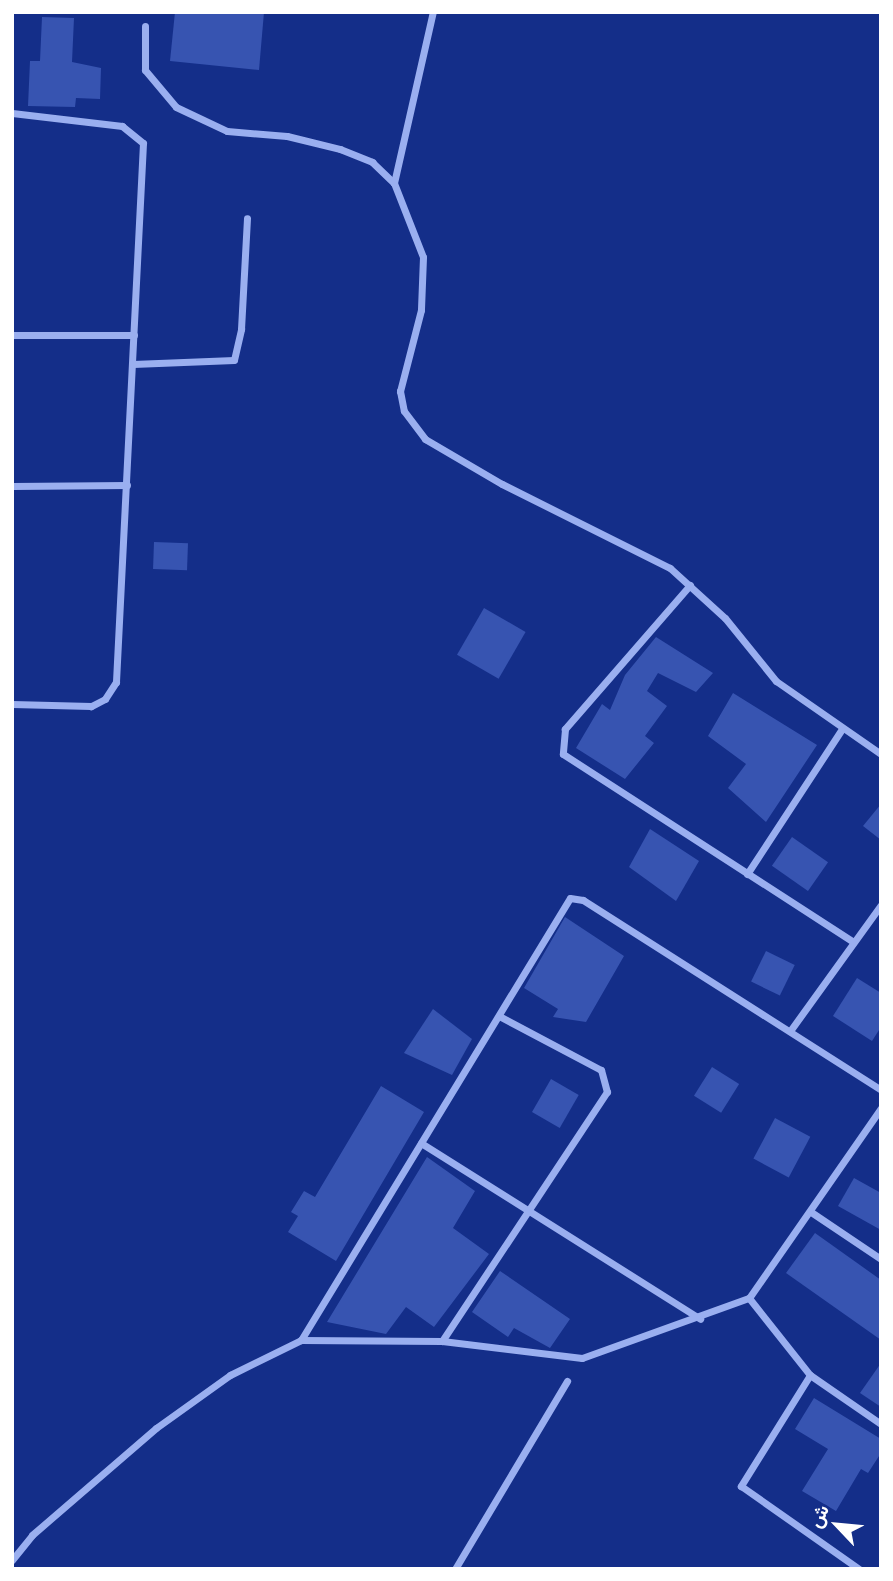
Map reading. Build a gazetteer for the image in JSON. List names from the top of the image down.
{
  "north": "top left"
}
